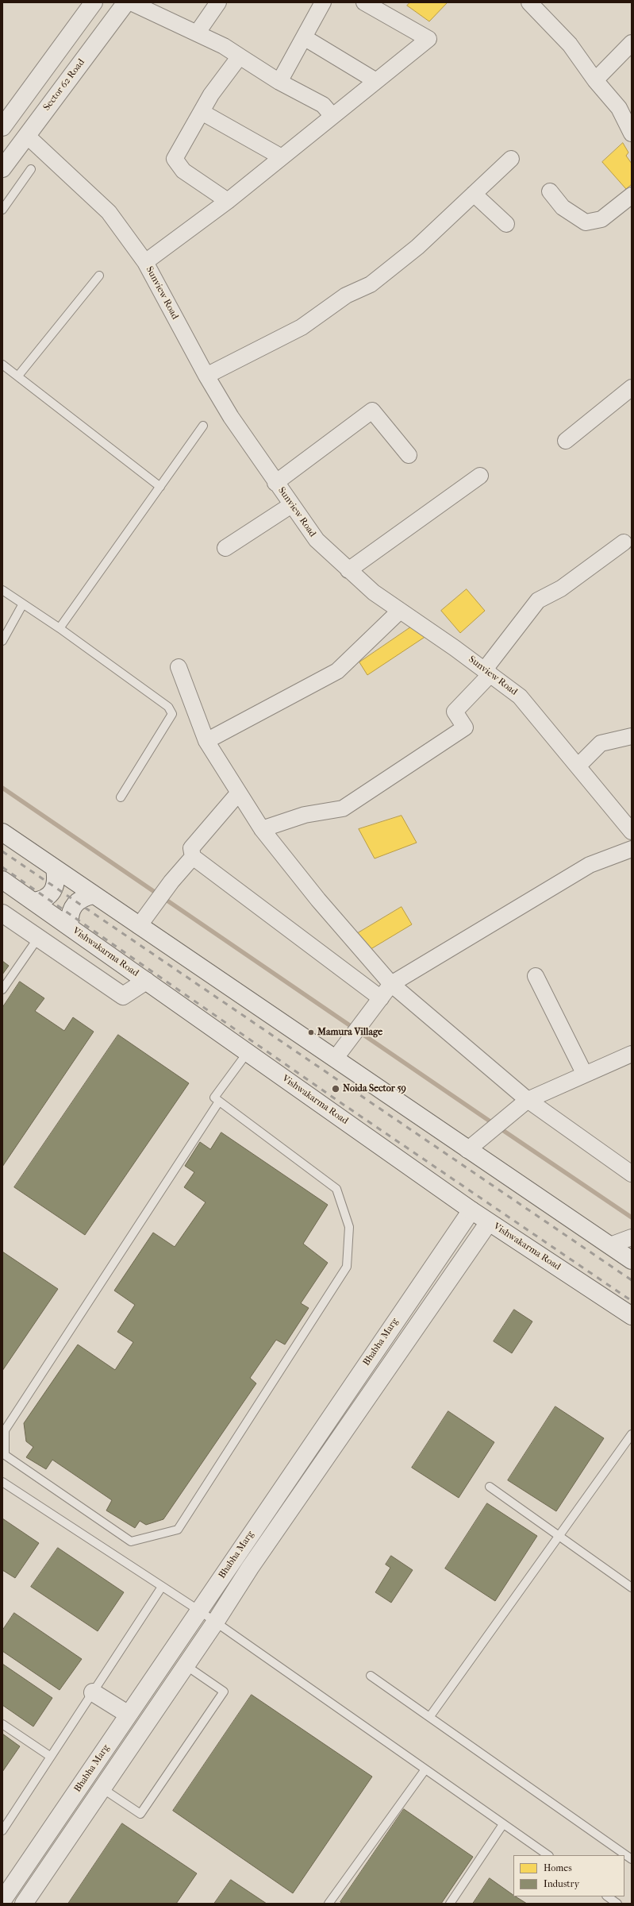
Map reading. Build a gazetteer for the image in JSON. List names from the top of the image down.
{
  "streets": {
    "street": [
      "Sector 62 Road",
      "Sunview Road",
      "Vishwakarma Road",
      "Bhabha Marg"
    ]
  },
  "crossings": [
    ["Sector 62 Road", "Sunview Road"],
    ["Vishwakarma Road", "Bhabha Marg"]
  ],
  "places": ["Mamura Village", "Noida Sector 59"],
  "legend": ["Homes", "Industry"]
}
